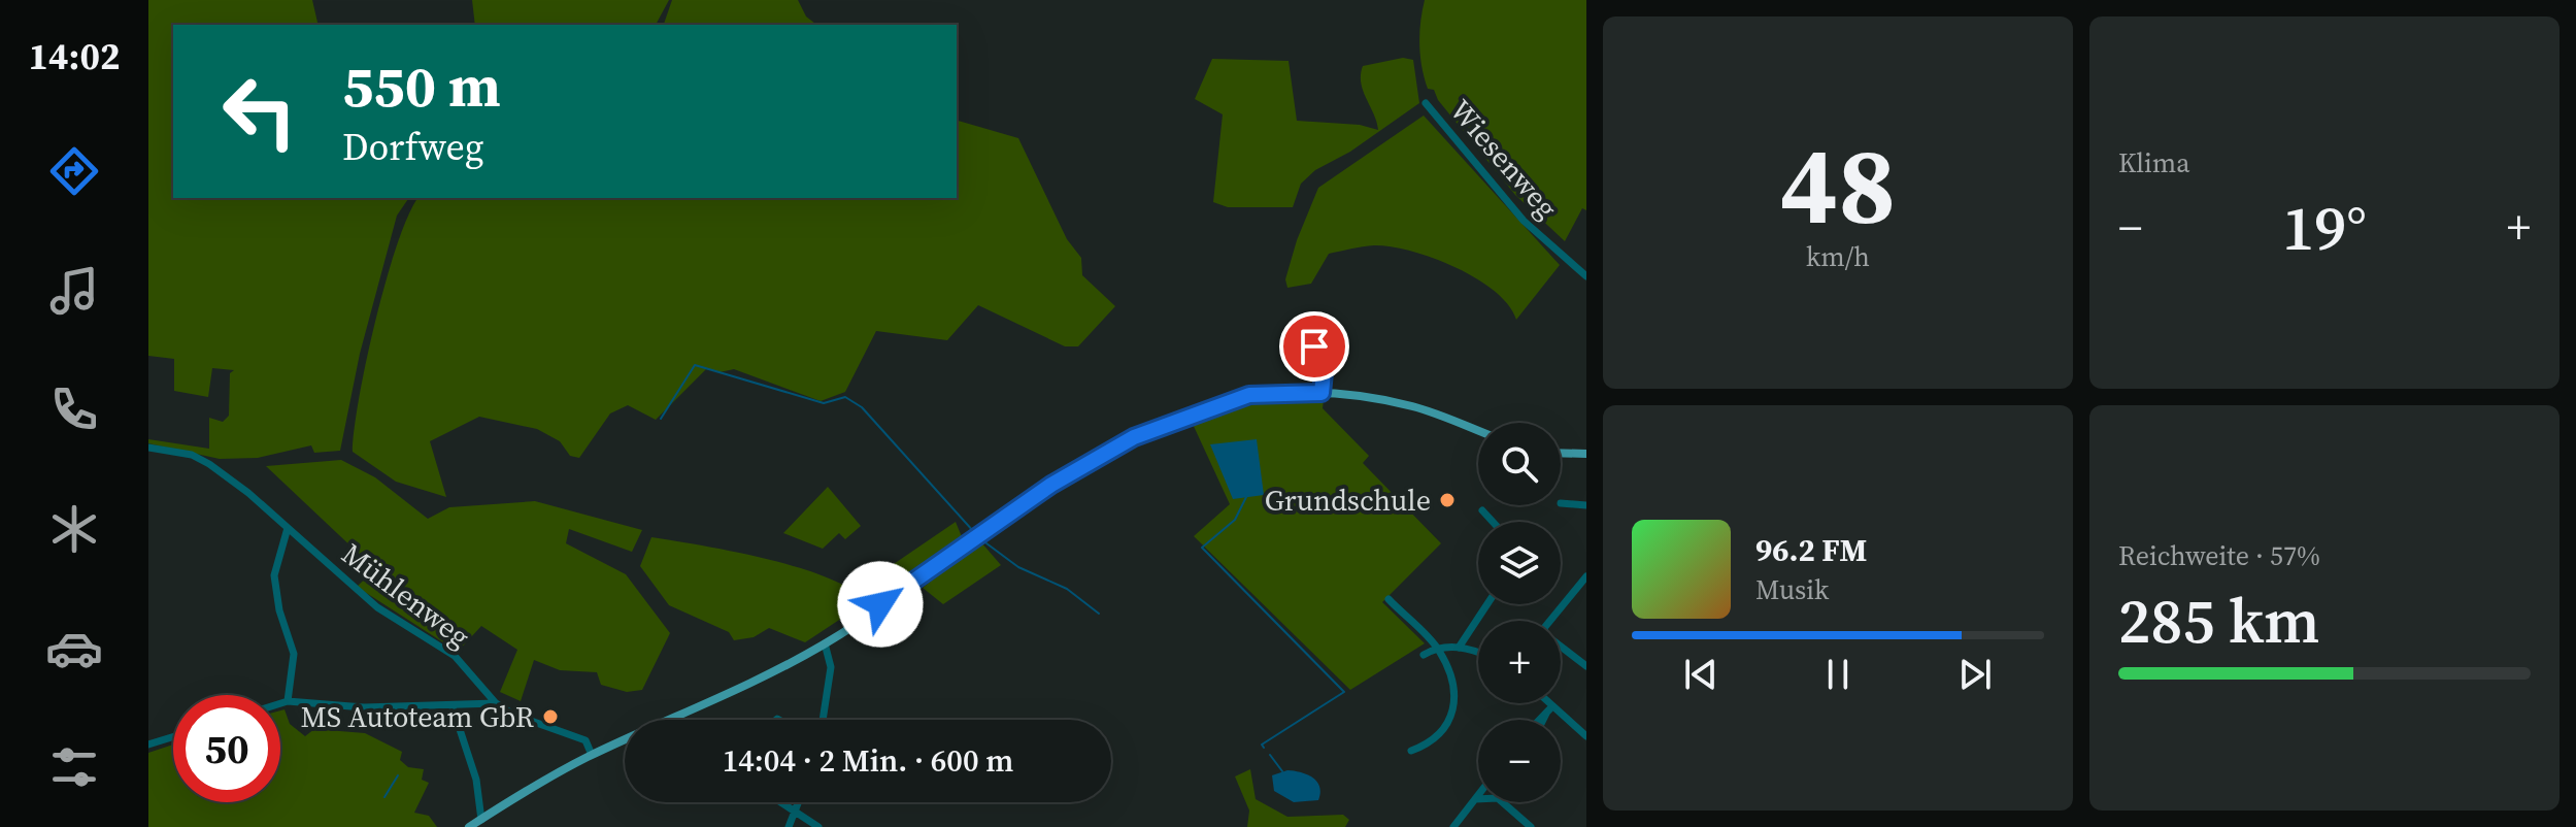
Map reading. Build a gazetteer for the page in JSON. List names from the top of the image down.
{
  "streets": {
    "street": ["Wiesenweg", "Mühlenweg"]
  },
  "places": ["Grundschule", "MS Autoteam GbR"],
  "page": {
    "tabs": "14:02",
    "tile": [
      ["48", "km/h"],
      "Klima",
      ["Reichweite · 57%", "285 km"]
    ],
    "turn": ["550 m", "Dorfweg"],
    "heat": ["−", "19°", "+"],
    "map_buttons": ["+", "−"],
    "song": ["96.2 FM", "Musik"],
    "limit": "50",
    "trip": "14:04 · 2 Min. · 600 m"
  }
}
